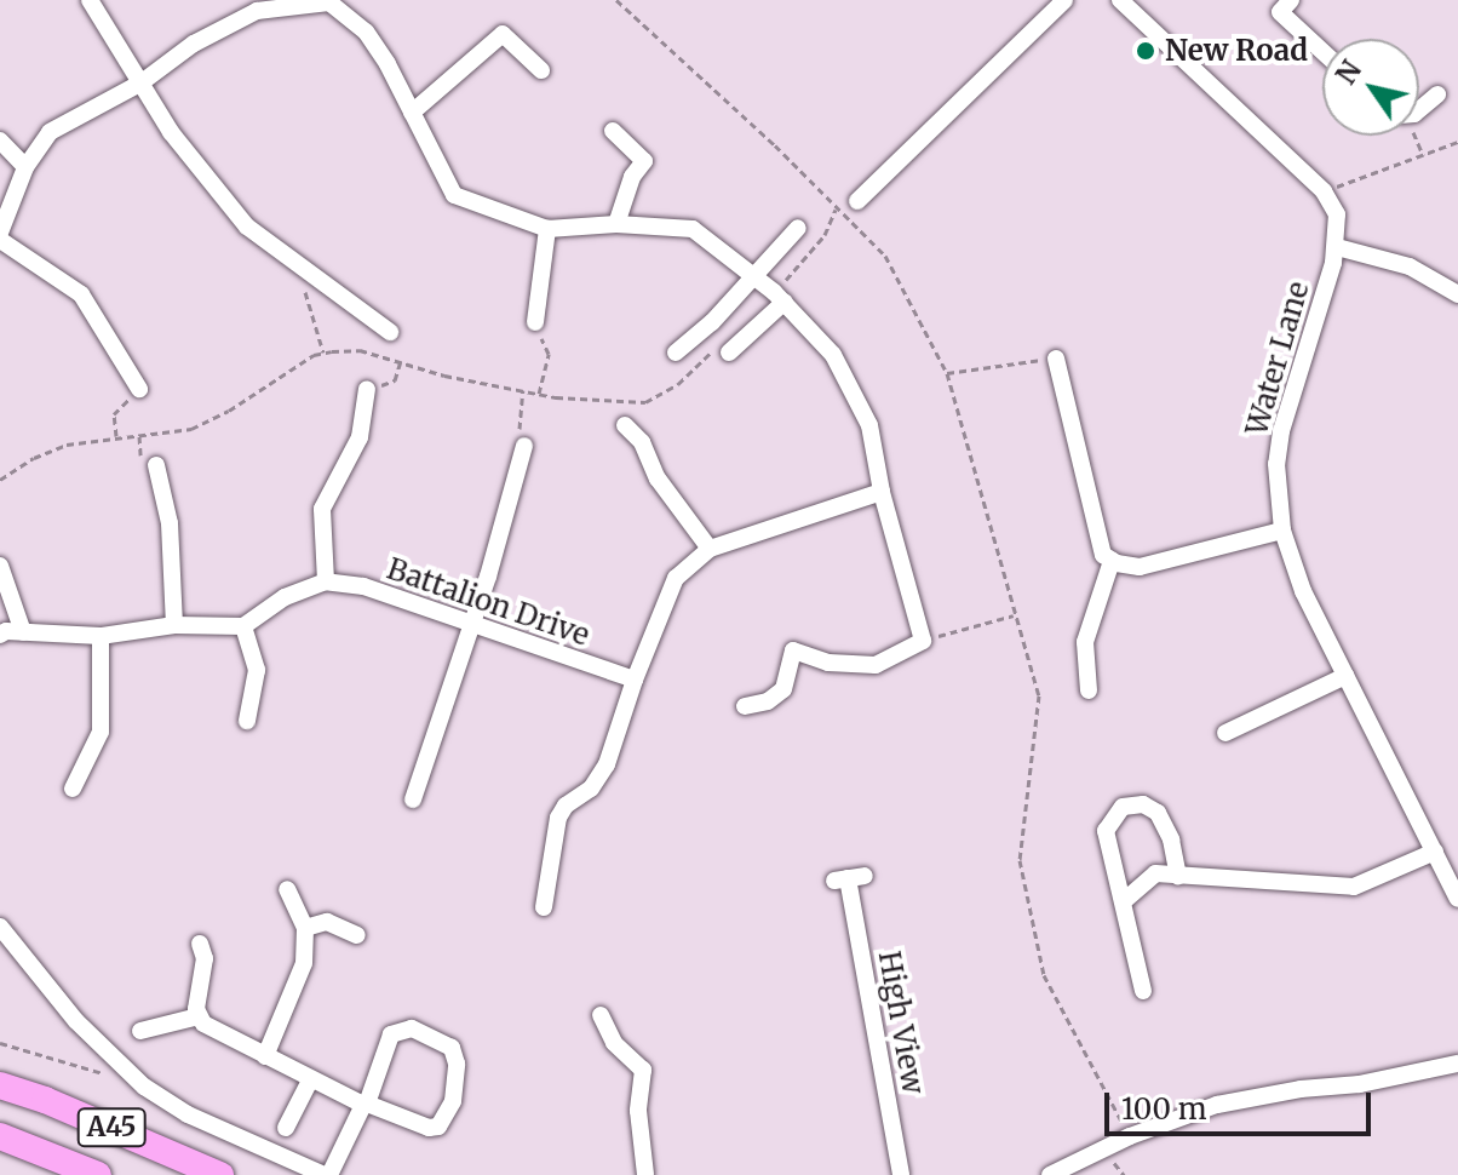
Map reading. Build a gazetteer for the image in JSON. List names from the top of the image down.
{
  "streets": {
    "highway": ["A45"],
    "street": ["Water Lane", "Battalion Drive", "High View"]
  },
  "places": ["New Road"],
  "scale_bar": "100 m",
  "north": "top left"
}
